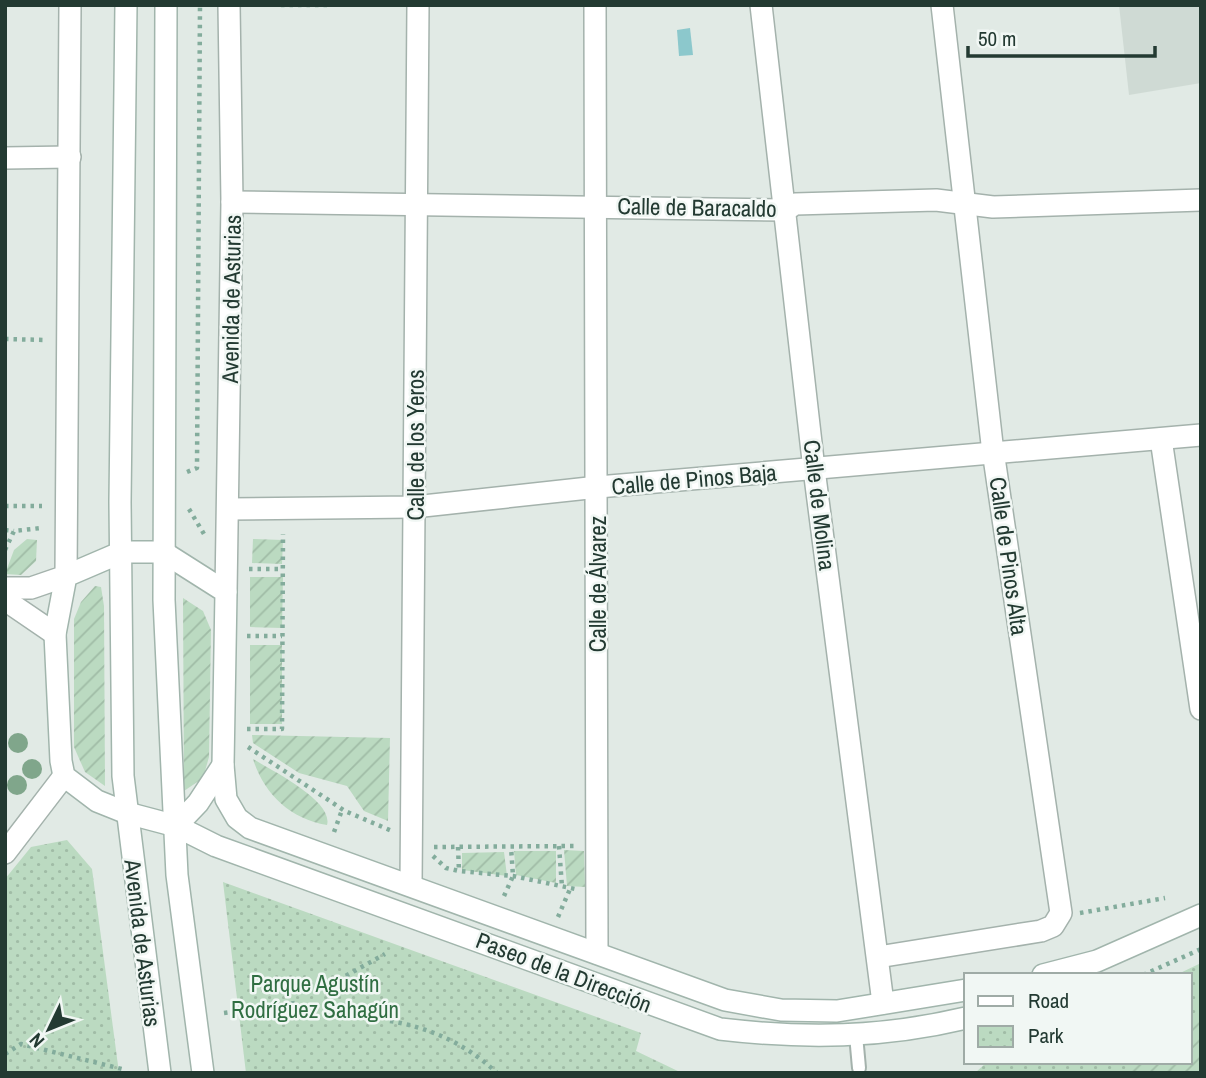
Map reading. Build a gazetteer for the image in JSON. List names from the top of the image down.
{
  "streets": {
    "street": [
      "Calle de Baracaldo",
      "Avenida de Asturias",
      "Calle de los Yeros",
      "Calle de Pinos Baja",
      "Calle de Molina",
      "Calle de Pinos Alta",
      "Calle de Álvarez",
      "Paseo de la Dirección"
    ]
  },
  "crossings": [
    ["Calle de Baracaldo", "Avenida de Asturias"],
    ["Calle de Baracaldo", "Calle de los Yeros"],
    ["Calle de Baracaldo", "Calle de Molina"],
    ["Calle de Baracaldo", "Calle de Pinos Alta"],
    ["Calle de Baracaldo", "Calle de Álvarez"],
    ["Avenida de Asturias", "Calle de Pinos Baja"],
    ["Avenida de Asturias", "Paseo de la Dirección"],
    ["Calle de los Yeros", "Calle de Pinos Baja"],
    ["Calle de los Yeros", "Paseo de la Dirección"],
    ["Calle de Pinos Baja", "Calle de Molina"],
    ["Calle de Pinos Baja", "Calle de Pinos Alta"],
    ["Calle de Pinos Baja", "Calle de Álvarez"],
    ["Calle de Molina", "Calle de Pinos Alta"],
    ["Calle de Molina", "Paseo de la Dirección"],
    ["Calle de Álvarez", "Paseo de la Dirección"]
  ],
  "parks": ["Parque Agustín Rodríguez Sahagún"],
  "legend": ["Road", "Park"],
  "scale_bar": "50 m",
  "north": "bottom left"
}
